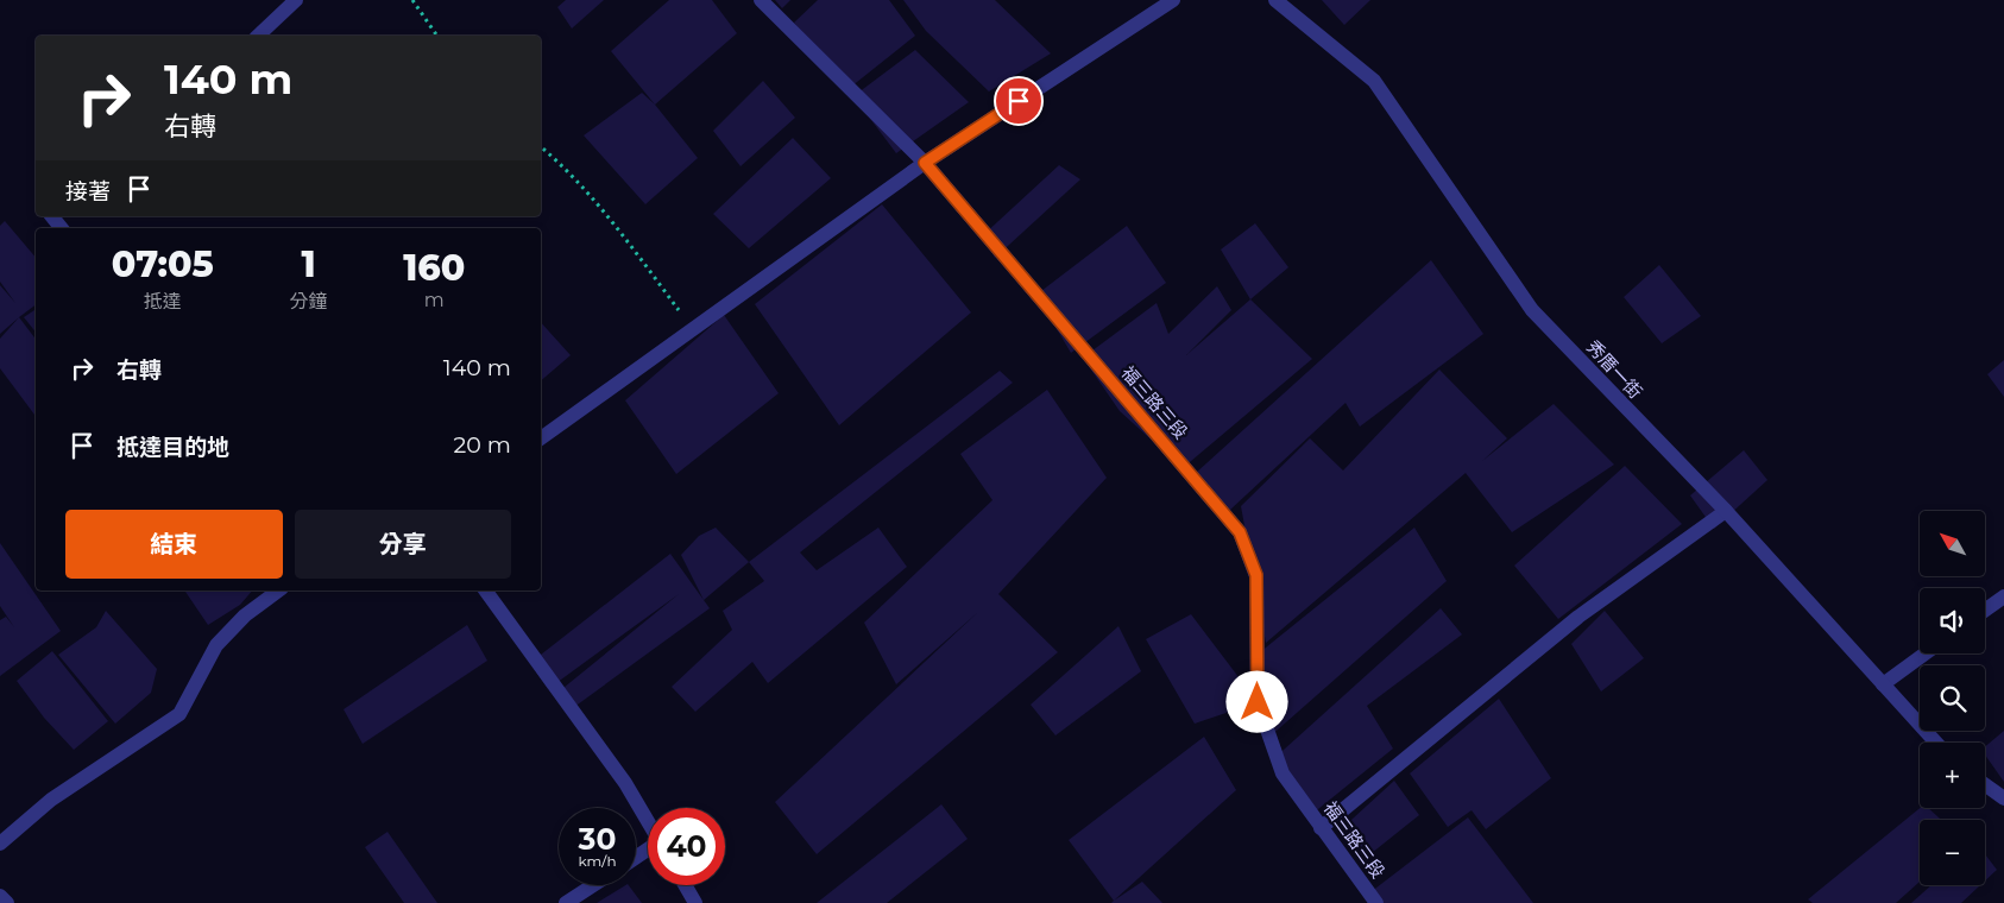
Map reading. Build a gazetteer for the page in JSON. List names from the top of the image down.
{
  "streets": {
    "street": ["秀厝一街", "福三路三段"]
  },
  "north": "top left",
  "page": {
    "turn": ["140 m", "右轉"],
    "then": "接著",
    "eta": [
      "07:05",
      "抵達",
      "1",
      "分鐘",
      "160",
      "m"
    ],
    "list": [
      {
        "name": "右轉",
        "value": "140 m"
      },
      {
        "name": "抵達目的地",
        "value": "20 m"
      }
    ],
    "buttons": ["結束", "分享"],
    "map_buttons": ["+", "−"],
    "speed": "30 km/h",
    "limit": "40"
  }
}
